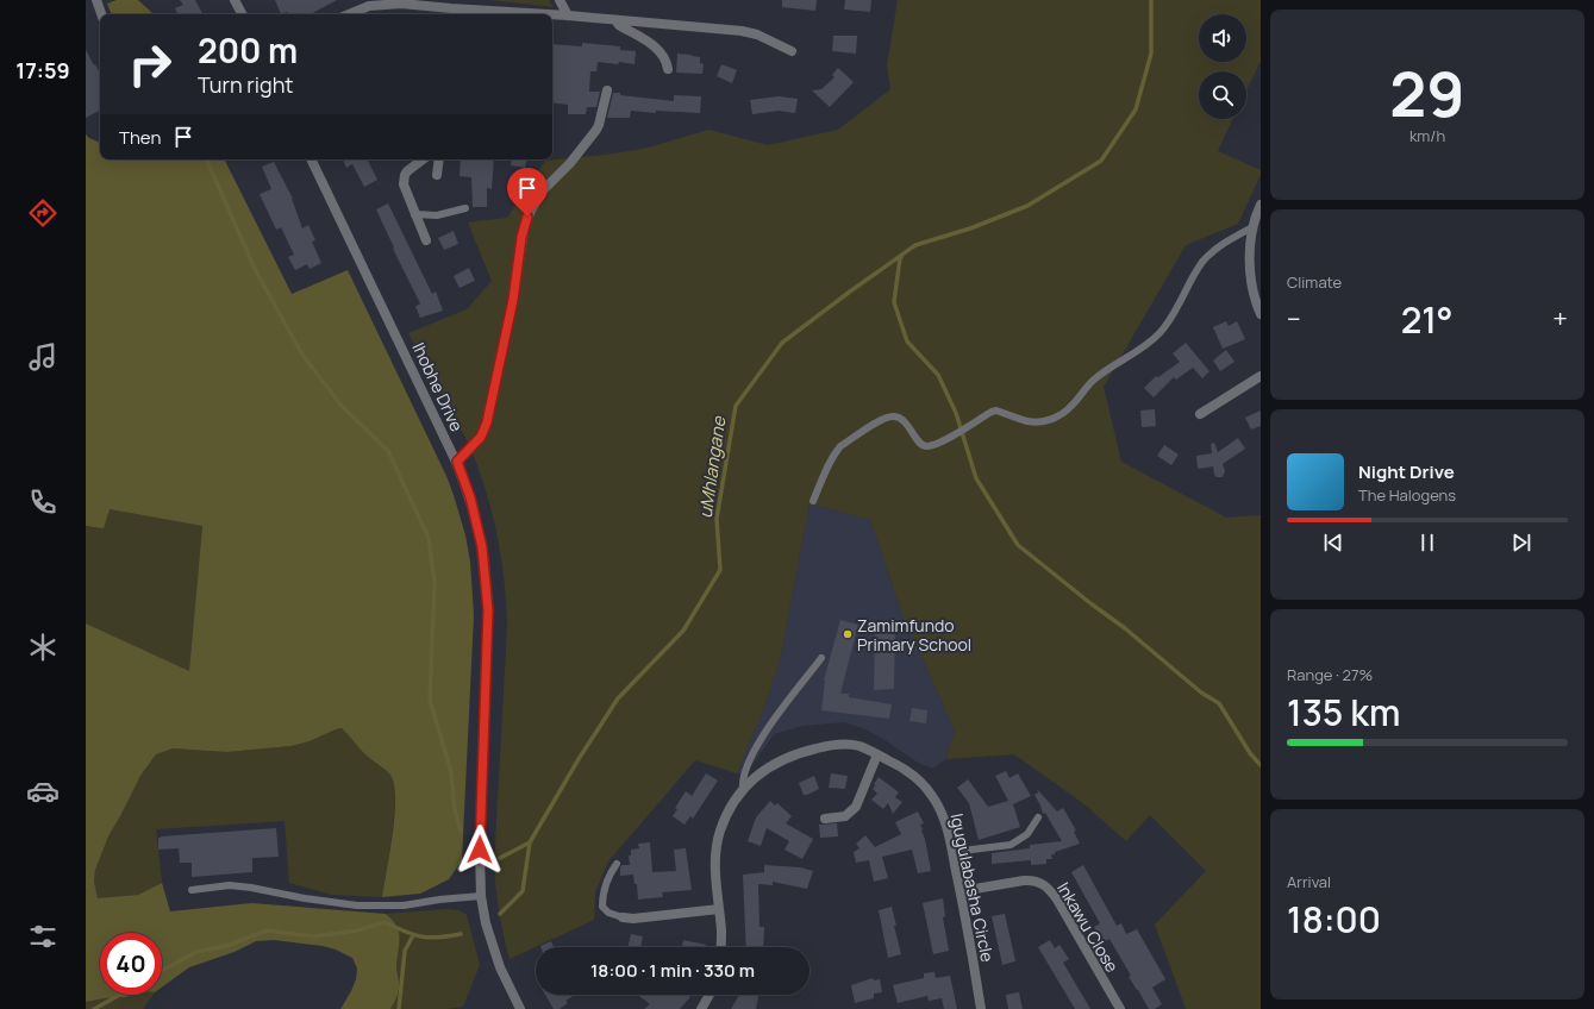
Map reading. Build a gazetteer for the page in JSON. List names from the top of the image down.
{
  "streets": {
    "street": ["Ihobhe Drive", "Igugulabasha Circle", "Inkawu Close"]
  },
  "crossings": [
    ["Igugulabasha Circle", "Inkawu Close"]
  ],
  "water": ["uMhlangane"],
  "places": ["Zamimfundo Primary School"],
  "page": {
    "tabs": "17:59",
    "tile": [
      ["29", "km/h"],
      "Climate",
      ["Range · 27%", "135 km"],
      ["Arrival", "18:00"]
    ],
    "turn": ["200 m", "Turn right"],
    "then": "Then",
    "heat": ["−", "21°", "+"],
    "song": ["Night Drive", "The Halogens"],
    "limit": "40",
    "trip": "18:00 · 1 min · 330 m"
  }
}
